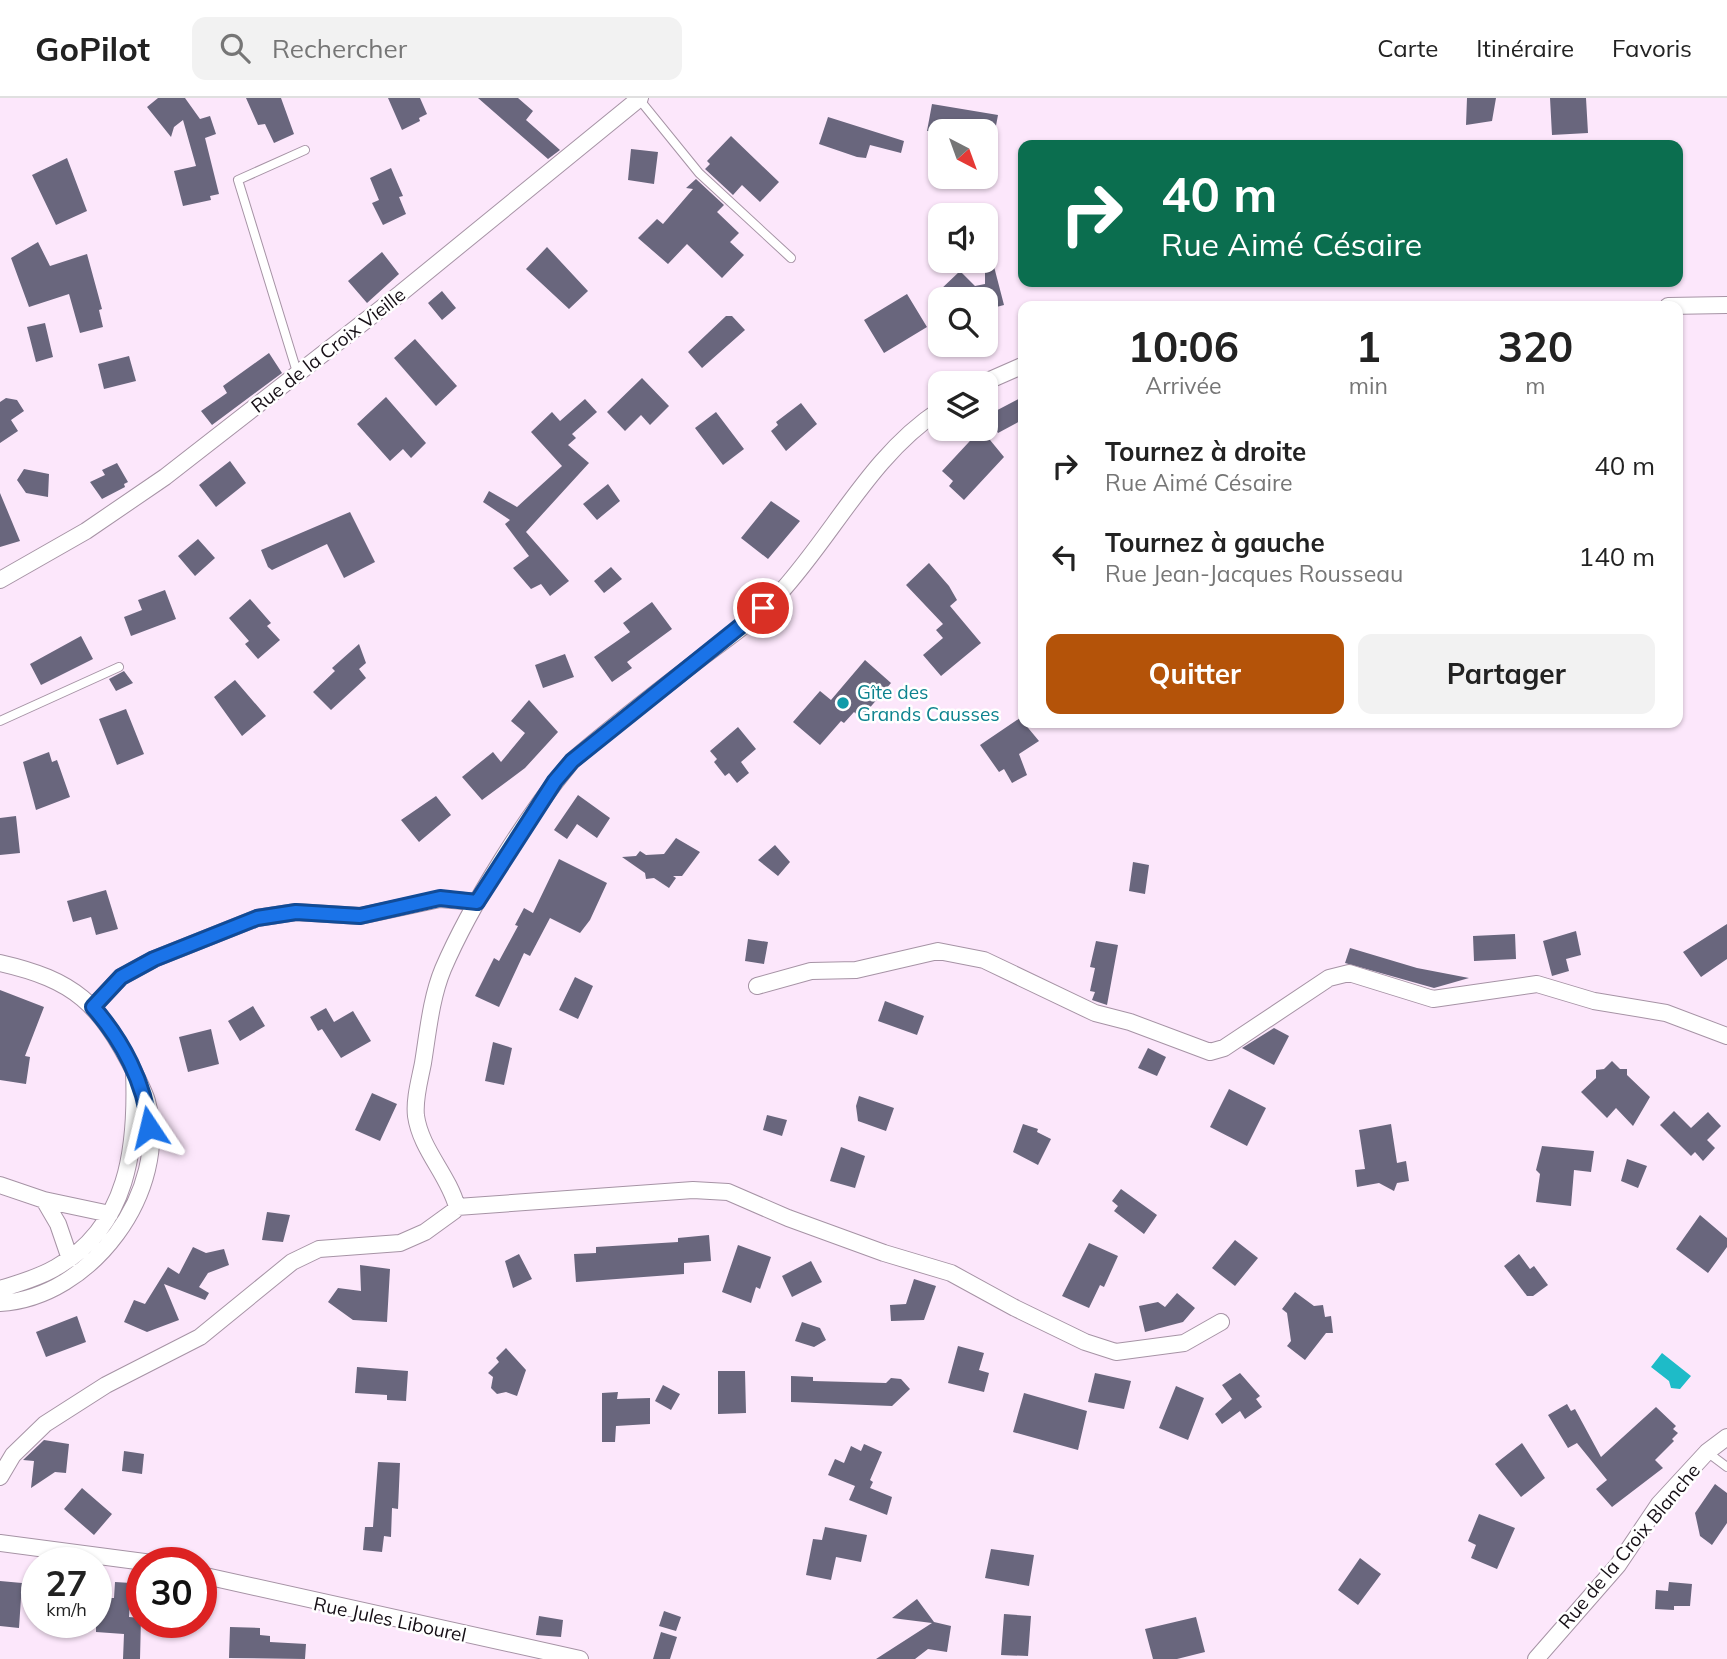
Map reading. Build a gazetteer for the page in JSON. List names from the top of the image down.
{
  "streets": {
    "street": ["Rue de la Croix Vieille", "Rue de la Croix Blanche", "Rue Jules Libourel"]
  },
  "places": ["Gîte des Grands Causses"],
  "north": "bottom right",
  "page": {
    "header": "GoPilot",
    "search": "Rechercher",
    "nav": ["Carte", "Itinéraire", "Favoris"],
    "turn": ["40 m", "Rue Aimé Césaire"],
    "eta": [
      "10:06",
      "Arrivée",
      "1",
      "min",
      "320",
      "m"
    ],
    "list": [
      {
        "name": "Tournez à droite",
        "note": "Rue Aimé Césaire",
        "value": "40 m"
      },
      {
        "name": "Tournez à gauche",
        "note": "Rue Jean-Jacques Rousseau",
        "value": "140 m"
      }
    ],
    "buttons": ["Quitter", "Partager"],
    "speed": "27 km/h",
    "limit": "30"
  }
}
